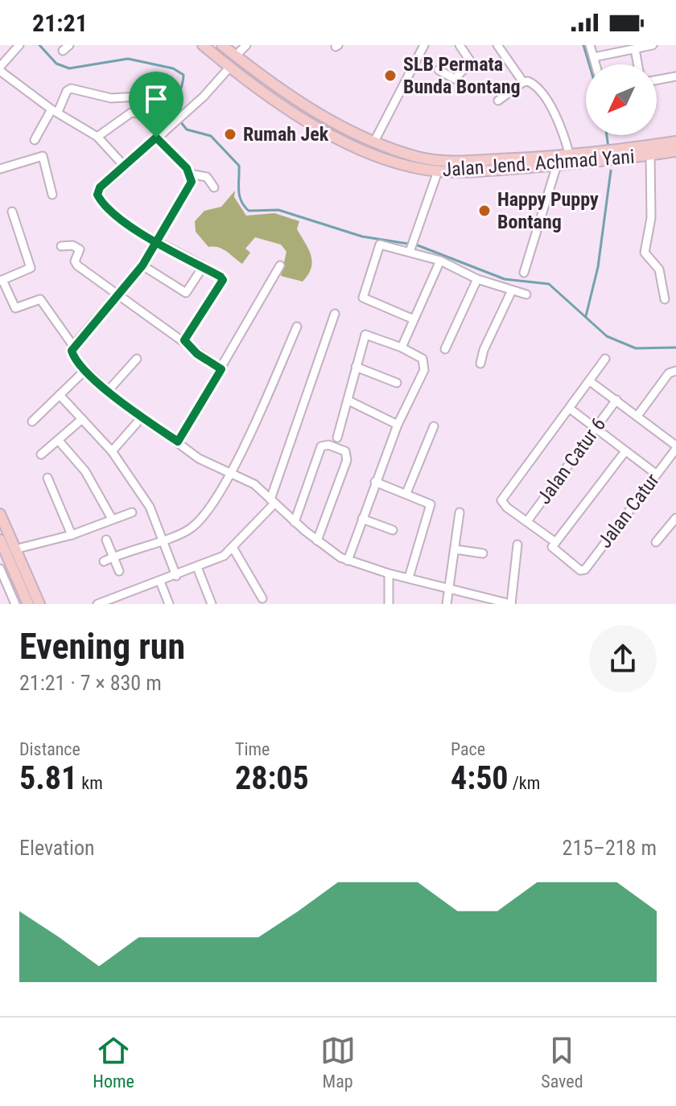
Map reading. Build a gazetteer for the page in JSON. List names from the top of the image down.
{
  "streets": {
    "street": ["Jalan Jend. Achmad Yani", "Jalan Catur 6", "Jalan Catur"]
  },
  "places": ["SLB Permata Bunda Bontang", "Rumah Jek", "Happy Puppy Bontang"],
  "north": "bottom left",
  "page": {
    "status": "21:21",
    "heading": ["Evening run", "21:21 · 7 × 830 m"],
    "stats": [
      ["Distance", "5.81 km"],
      ["Time", "28:05"],
      ["Pace", "4:50 /km"]
    ],
    "chart": ["Elevation", "215–218 m"],
    "tabs": ["Home", "Map", "Saved"]
  }
}
